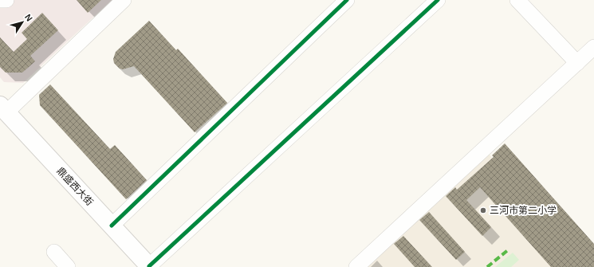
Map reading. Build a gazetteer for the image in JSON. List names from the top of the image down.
{
  "streets": {
    "main road": ["鼎盛西大街"]
  },
  "places": ["三河市第二小学"],
  "north": "top right"
}
